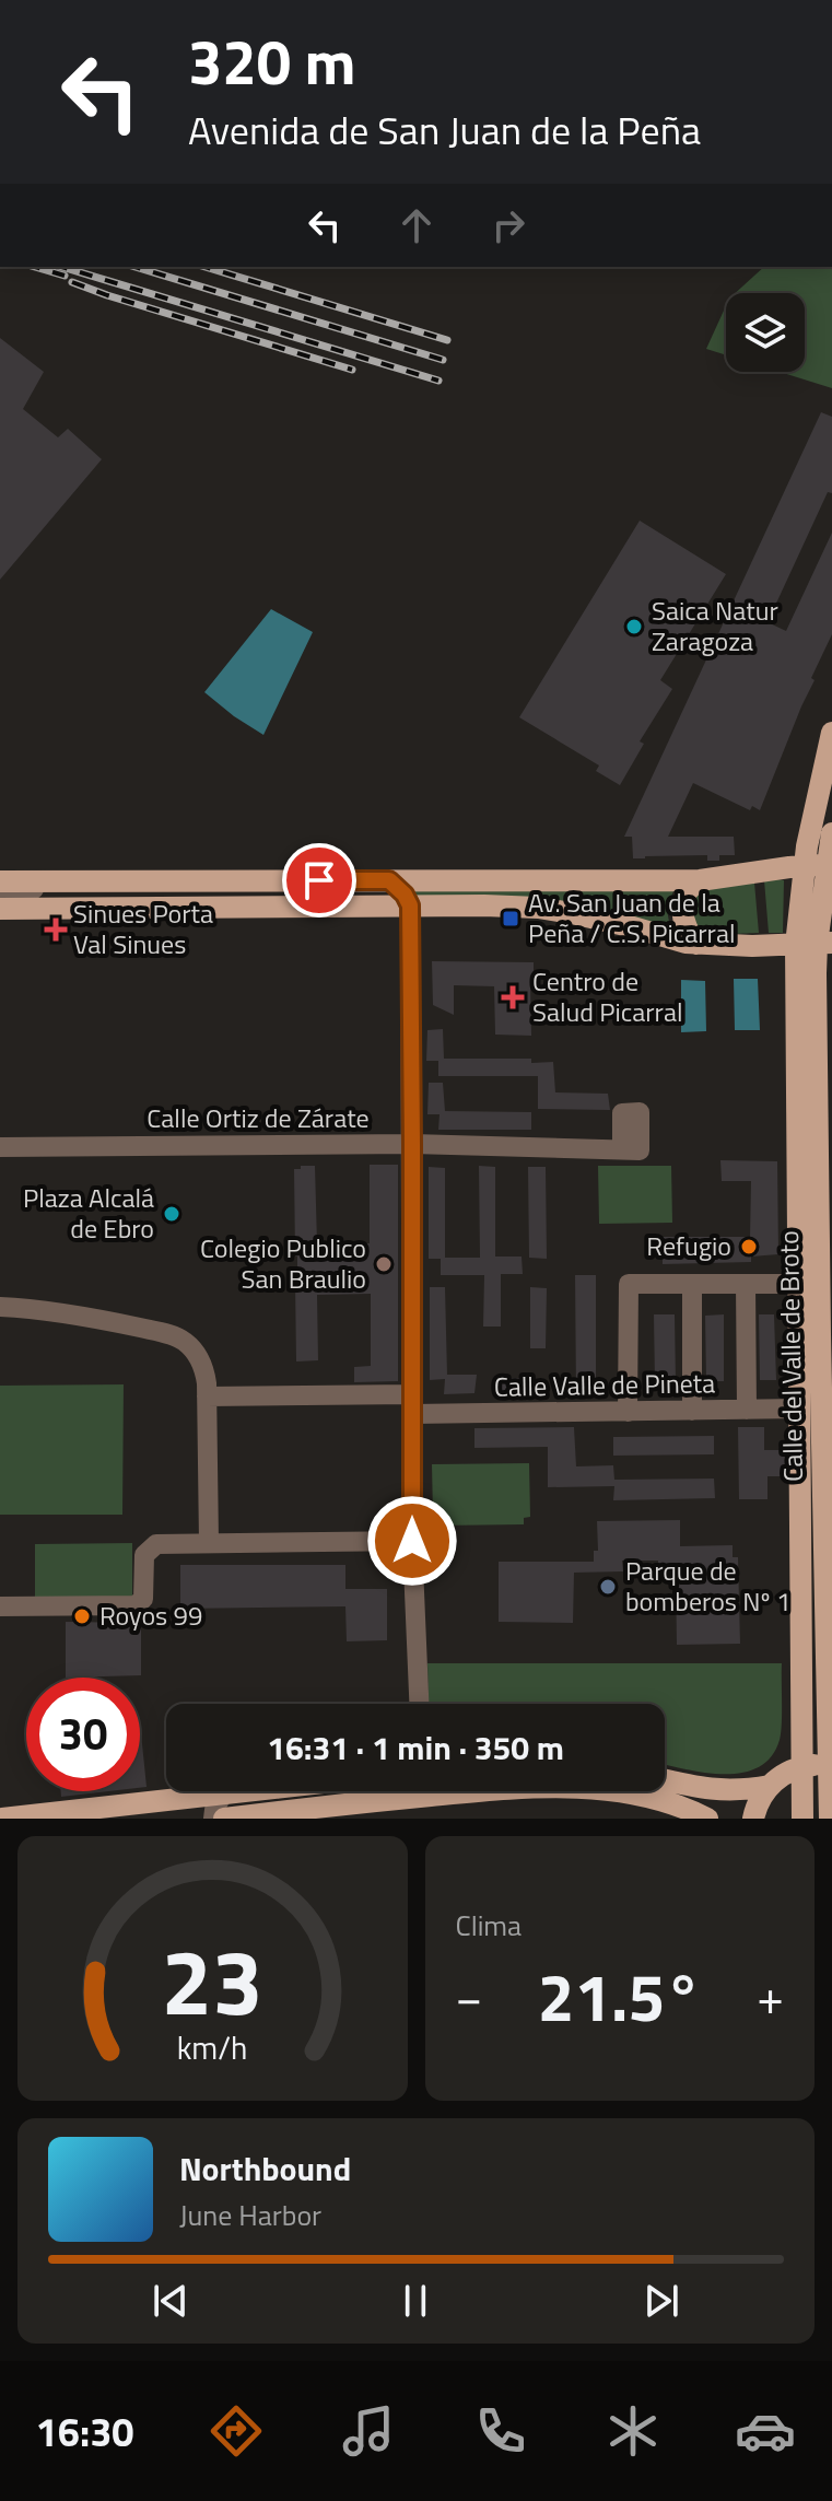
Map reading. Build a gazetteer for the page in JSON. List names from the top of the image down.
{
  "streets": {
    "main road": ["Calle del Valle de Broto"],
    "street": ["Calle Ortiz de Zárate", "Calle Valle de Pineta"]
  },
  "crossings": [
    ["Calle del Valle de Broto", "Calle Valle de Pineta"]
  ],
  "places": {
    "other": [
      "Saica Natur Zaragoza",
      "Plaza Alcalá de Ebro",
      "Refugio",
      "Colegio Publico San Braulio",
      "Parque de bomberos Nº 1",
      "Royos 99"
    ],
    "transit": ["Av. San Juan de la Peña / C.S. Picarral"],
    "health": ["Sinues Porta Val Sinues", "Centro de Salud Picarral"]
  },
  "page": {
    "turn": ["320 m", "Avenida de San Juan de la Peña"],
    "limit": "30",
    "trip": "16:31 · 1 min · 350 m",
    "tile": "Clima",
    "heat": ["−", "21.5°", "+"],
    "song": ["Northbound", "June Harbor"],
    "tabs": "16:30",
    "gauge": ["23", "km/h"]
  }
}
